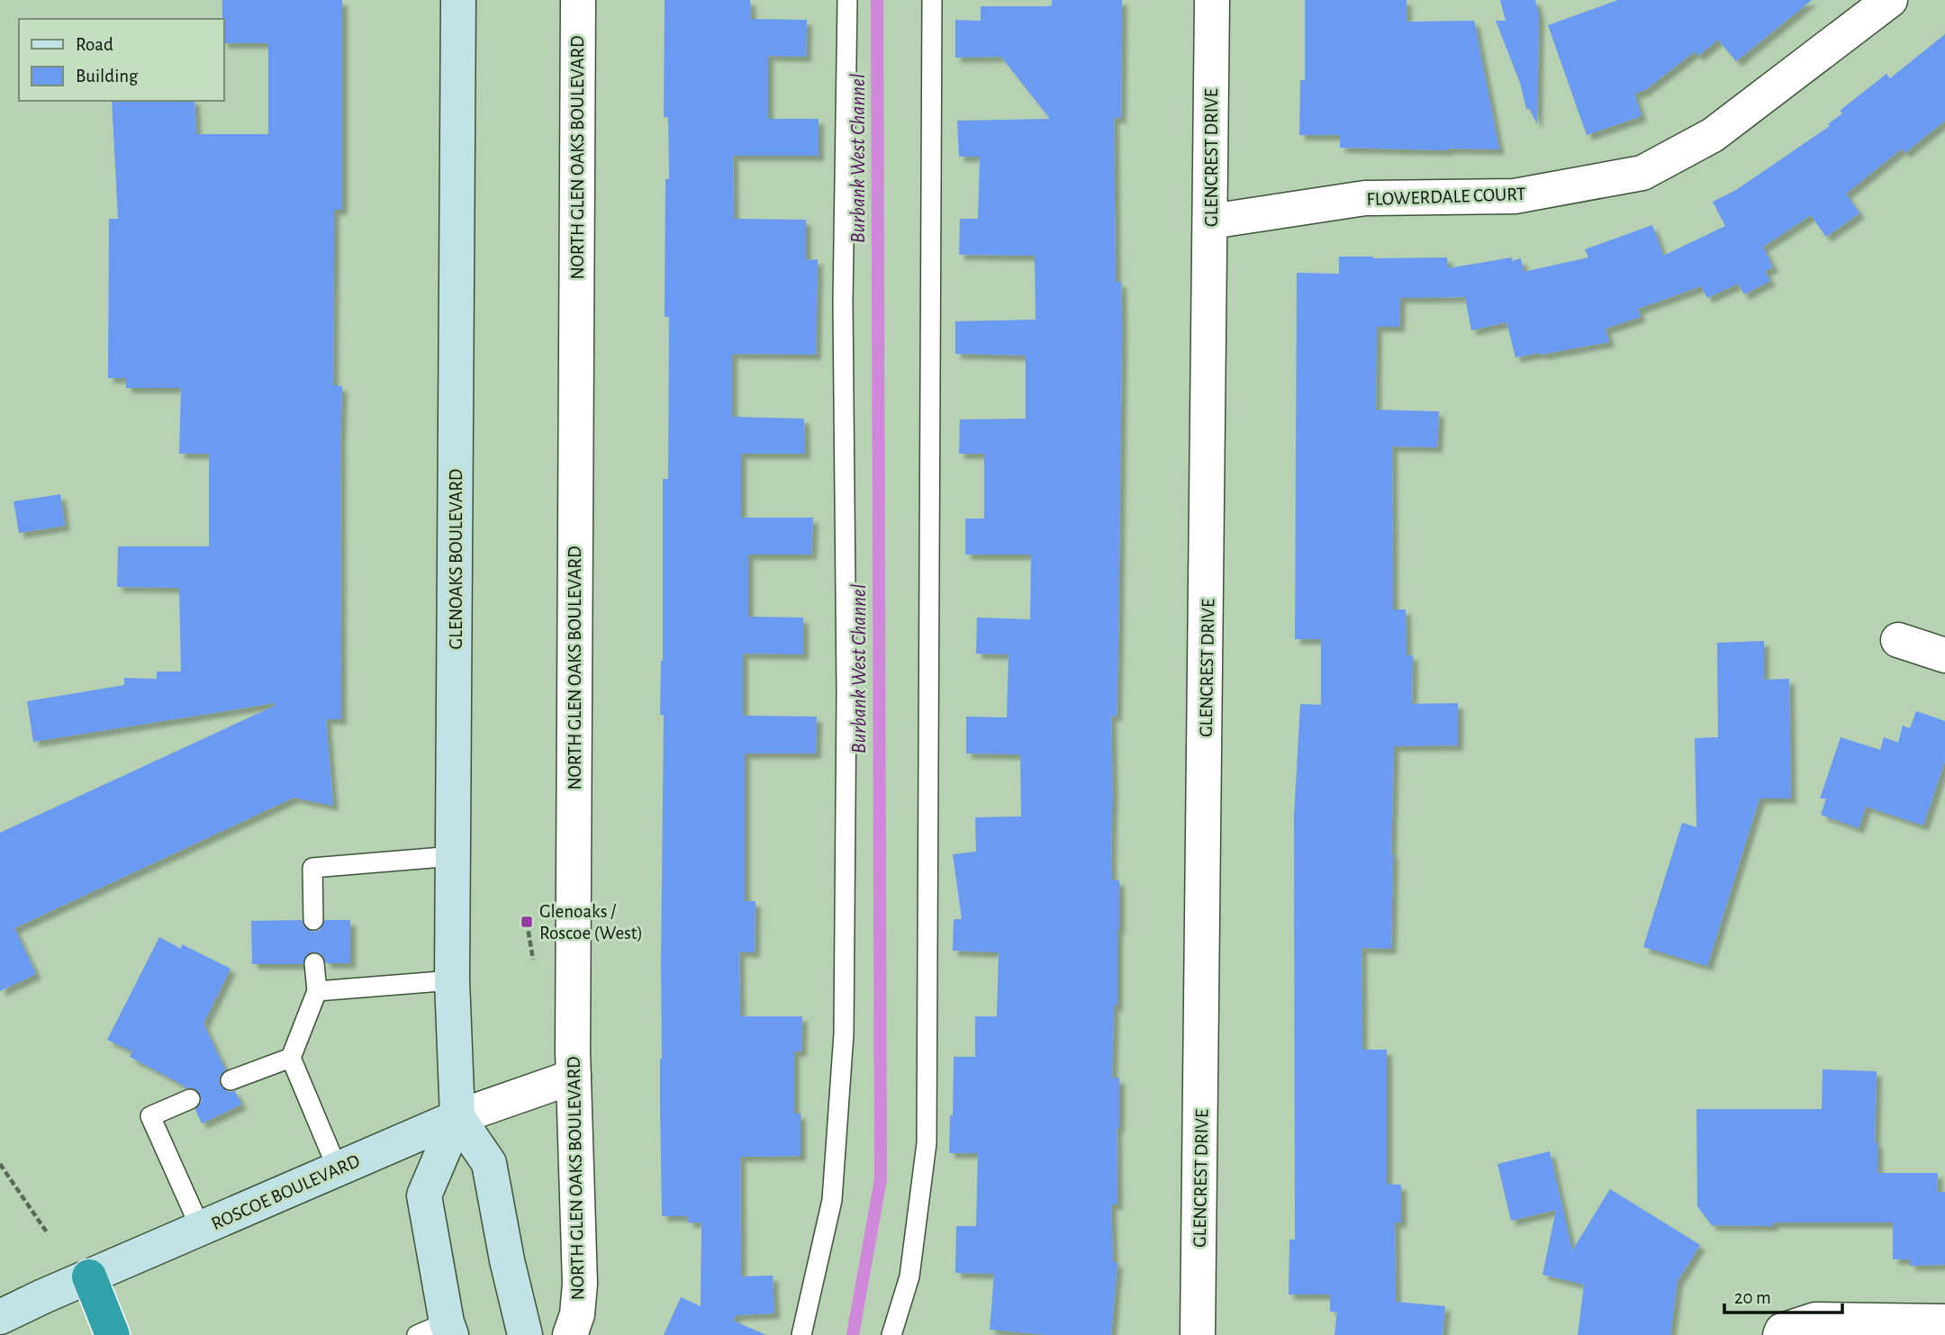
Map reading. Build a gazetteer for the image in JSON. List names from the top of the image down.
{
  "streets": {
    "main road": ["GLENOAKS BOULEVARD", "ROSCOE BOULEVARD"],
    "street": ["NORTH GLEN OAKS BOULEVARD", "GLENCREST DRIVE", "FLOWERDALE COURT"]
  },
  "crossings": [
    ["NORTH GLEN OAKS BOULEVARD", "ROSCOE BOULEVARD"],
    ["GLENCREST DRIVE", "FLOWERDALE COURT"],
    ["GLENOAKS BOULEVARD", "ROSCOE BOULEVARD"]
  ],
  "water": ["Burbank West Channel"],
  "places": {
    "transit": ["Glenoaks / Roscoe (West)"]
  },
  "legend": ["Road", "Building"],
  "scale_bar": "20 m"
}
